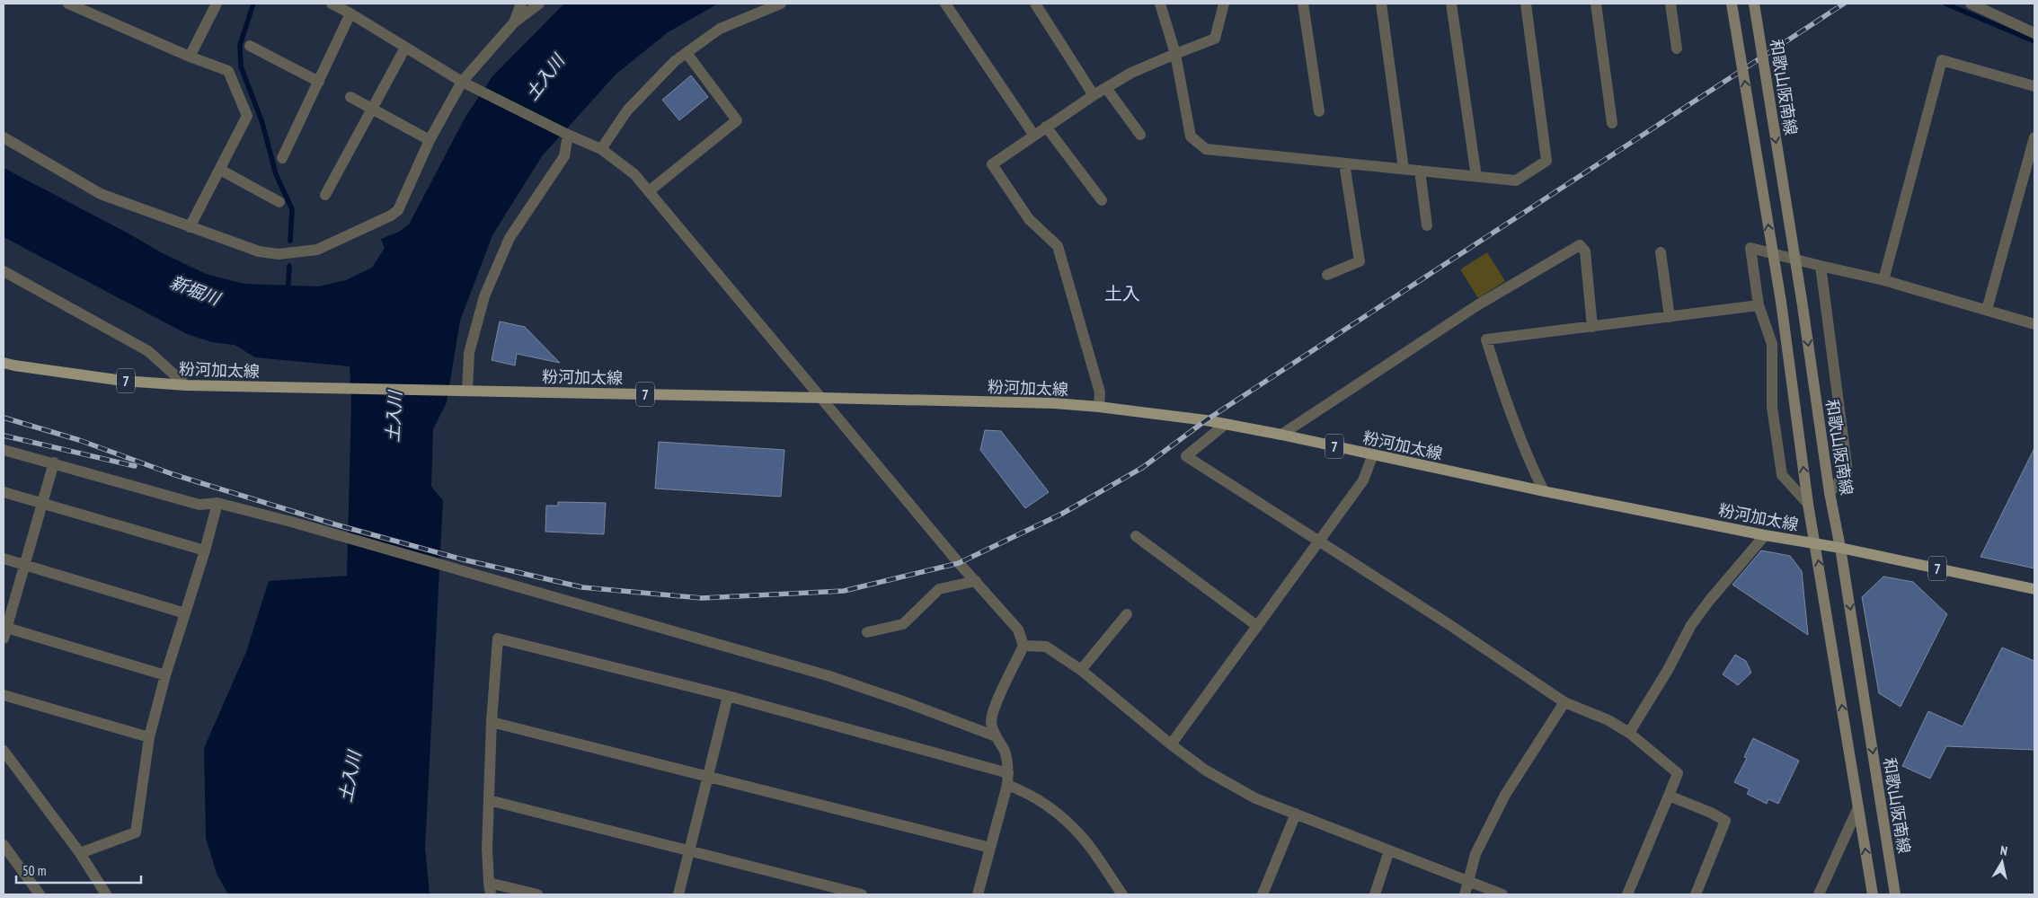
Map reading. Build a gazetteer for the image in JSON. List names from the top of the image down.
{
  "streets": {
    "main road": ["和歌山阪南線", "粉河加太線", "7"]
  },
  "crossings": [
    ["和歌山阪南線", "粉河加太線"]
  ],
  "districts": ["土入"],
  "water": ["土入川", "新堀川"],
  "scale_bar": "50 m",
  "north": "top"
}
